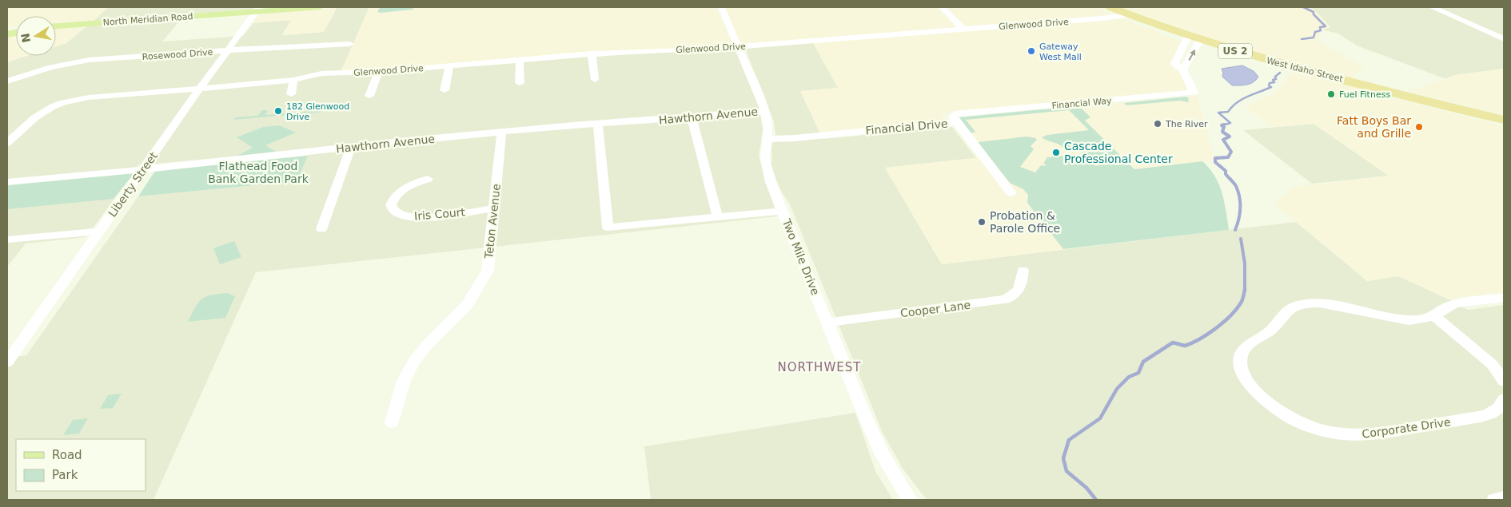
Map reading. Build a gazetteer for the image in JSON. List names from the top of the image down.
{
  "streets": {
    "highway": ["US 2", "West Idaho Street"],
    "main road": ["North Meridian Road"],
    "street": [
      "Glenwood Drive",
      "Rosewood Drive",
      "Financial Way",
      "Hawthorn Avenue",
      "Financial Drive",
      "Liberty Street",
      "Iris Court",
      "Teton Avenue",
      "Two Mile Drive",
      "Cooper Lane",
      "Corporate Drive"
    ]
  },
  "crossings": [
    ["North Meridian Road", "Liberty Street"],
    ["Glenwood Drive", "West Idaho Street"],
    ["Glenwood Drive", "Liberty Street"],
    ["Glenwood Drive", "Two Mile Drive"],
    ["Rosewood Drive", "Liberty Street"],
    ["Financial Way", "Financial Drive"],
    ["Hawthorn Avenue", "Liberty Street"],
    ["Hawthorn Avenue", "Teton Avenue"],
    ["Hawthorn Avenue", "Two Mile Drive"],
    ["Financial Drive", "Two Mile Drive"],
    ["Iris Court", "Teton Avenue"],
    ["Two Mile Drive", "Cooper Lane"]
  ],
  "districts": ["NORTHWEST"],
  "parks": ["Flathead Food Bank Garden Park"],
  "places": [
    "Gateway West Mall",
    "Fuel Fitness",
    "182 Glenwood Drive",
    "The River",
    "Fatt Boys Bar and Grille",
    "Cascade Professional Center",
    "Probation & Parole Office"
  ],
  "legend": ["Road", "Park"],
  "north": "left"
}
